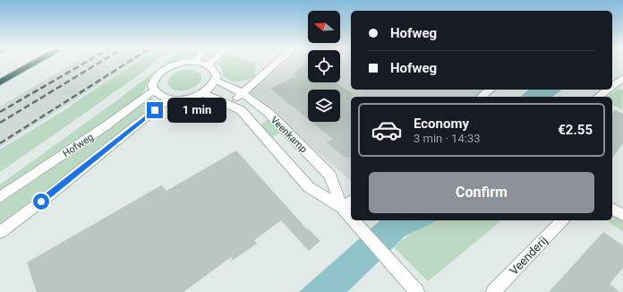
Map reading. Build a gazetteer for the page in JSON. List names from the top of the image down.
{
  "streets": {
    "street": ["Veenkamp", "Hofweg", "Veenderij"]
  },
  "crossings": [
    ["Veenkamp", "Hofweg"]
  ],
  "north": "left",
  "page": {
    "banner": ["Hofweg", "Hofweg"],
    "bubble": "1 min",
    "list": [
      {
        "name": "Economy",
        "note": "3 min · 14:33",
        "value": "€2.55"
      }
    ],
    "buttons": "Confirm"
  }
}
